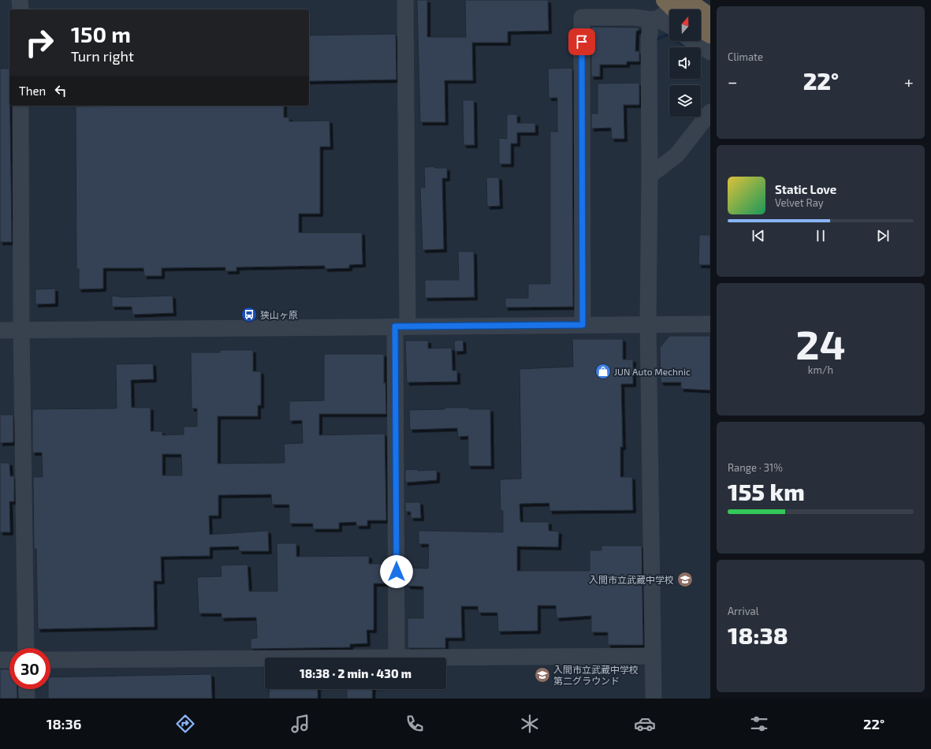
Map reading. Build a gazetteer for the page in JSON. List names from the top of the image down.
{
  "places": {
    "bus stop": ["狭山ヶ原"],
    "shop": ["JUN Auto Mechnic"],
    "school or university": ["入間市立武蔵中学校", "入間市立武蔵中学校 第二グラウンド"]
  },
  "north": "top",
  "page": {
    "tile": [
      "Climate",
      ["24", "km/h"],
      ["Range · 31%", "155 km"],
      ["Arrival", "18:38"]
    ],
    "turn": ["150 m", "Turn right"],
    "heat": ["−", "22°", "+"],
    "then": "Then",
    "song": ["Static Love", "Velvet Ray"],
    "limit": "30",
    "trip": "18:38 · 2 min · 430 m",
    "tabs": ["18:36", "22°"]
  }
}
